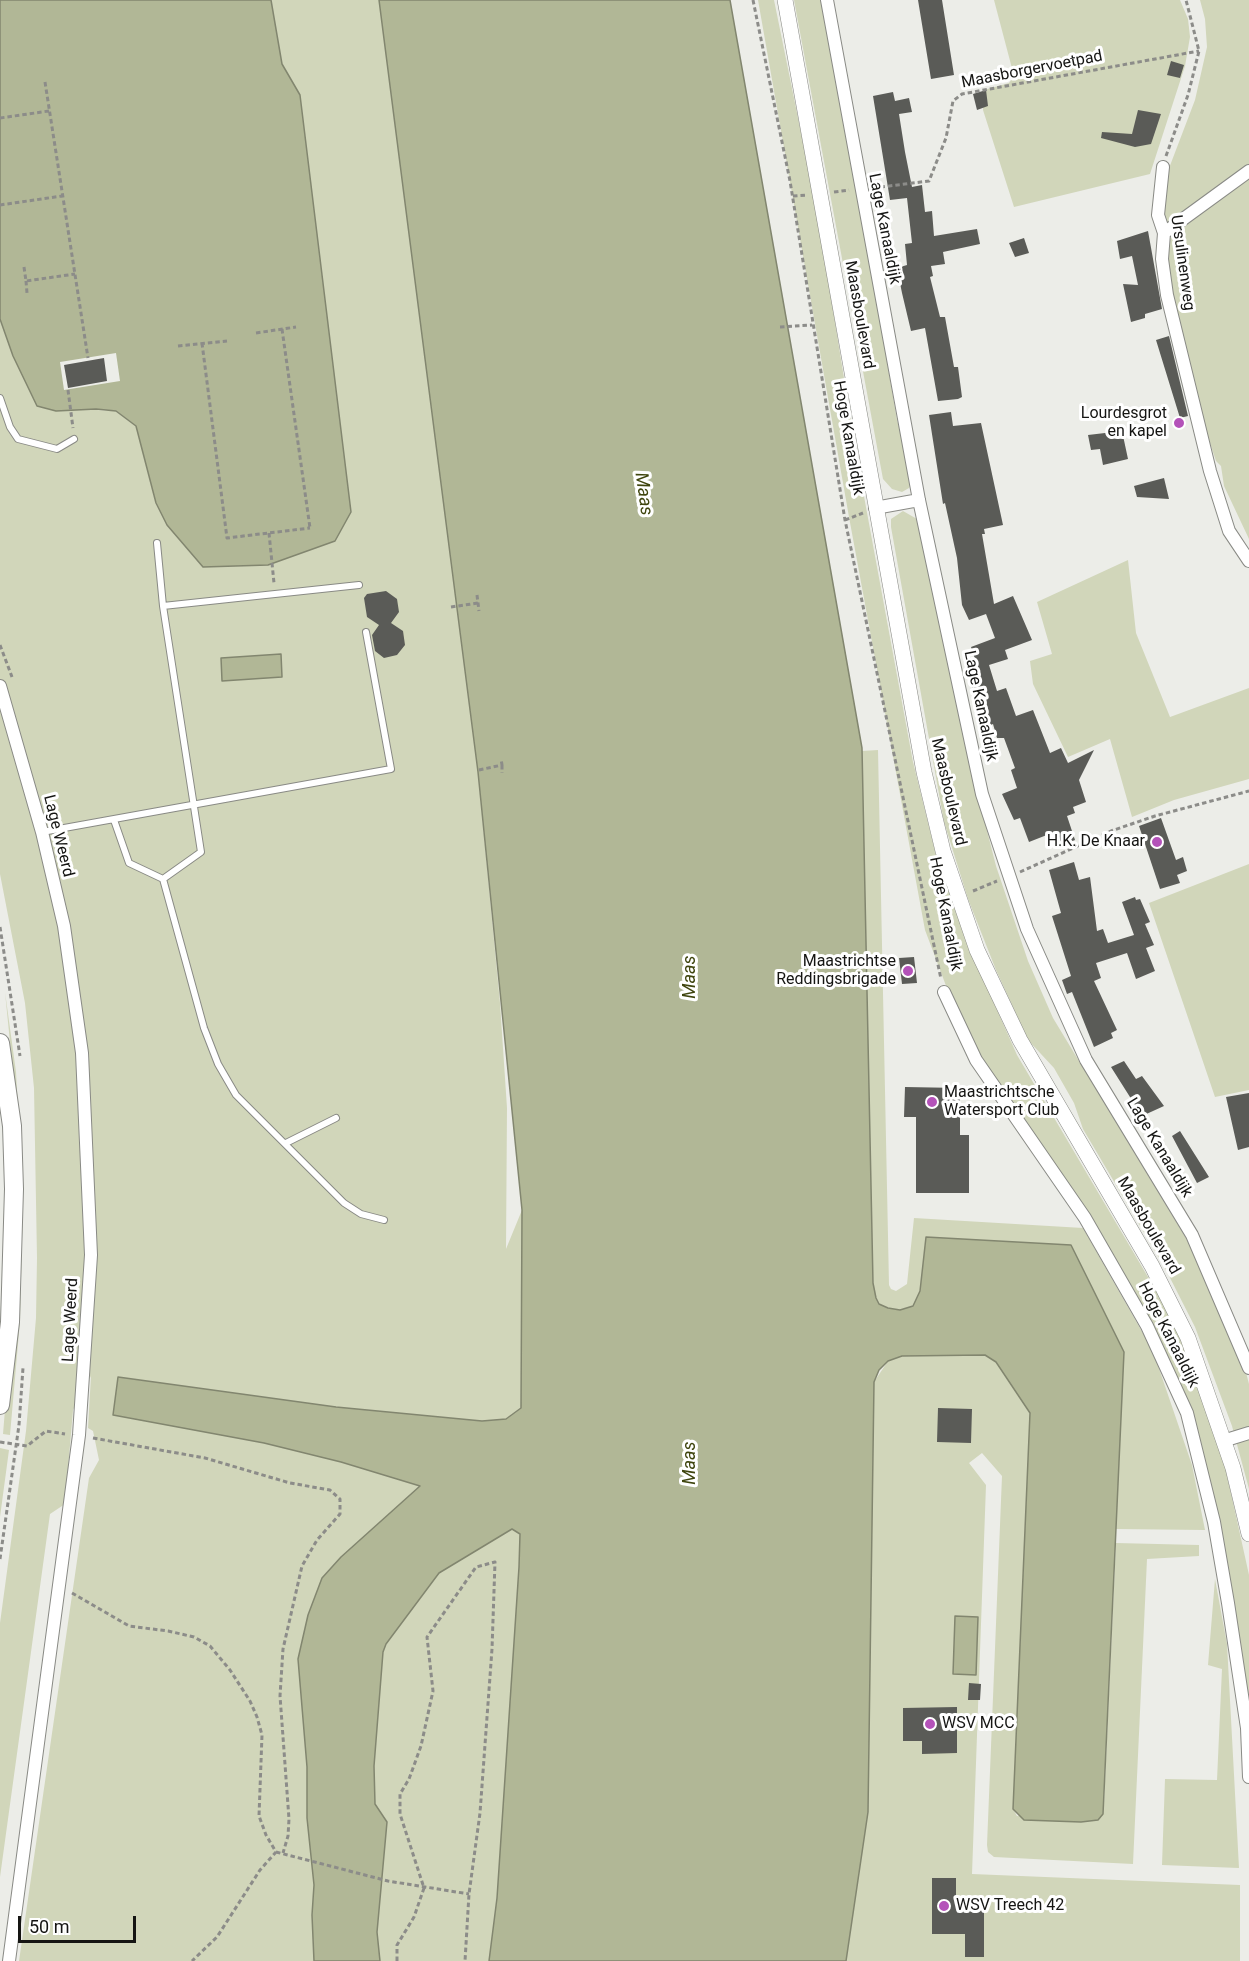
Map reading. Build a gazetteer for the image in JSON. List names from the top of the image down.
{
  "streets": {
    "street": [
      "Lage Kanaaldijk",
      "Ursulinenweg",
      "Maasboulevard",
      "Hoge Kanaaldijk",
      "Lage Weerd"
    ],
    "path": ["Maasborgervoetpad"]
  },
  "crossings": [
    ["Maasborgervoetpad", "Lage Kanaaldijk"]
  ],
  "water": ["Maas"],
  "places": [
    "Lourdesgrot en kapel",
    "H.K. De Knaar",
    "Maastrichtse Reddingsbrigade",
    "Maastrichtsche Watersport Club",
    "WSV MCC",
    "WSV Treech 42"
  ],
  "scale_bar": "50 m"
}
